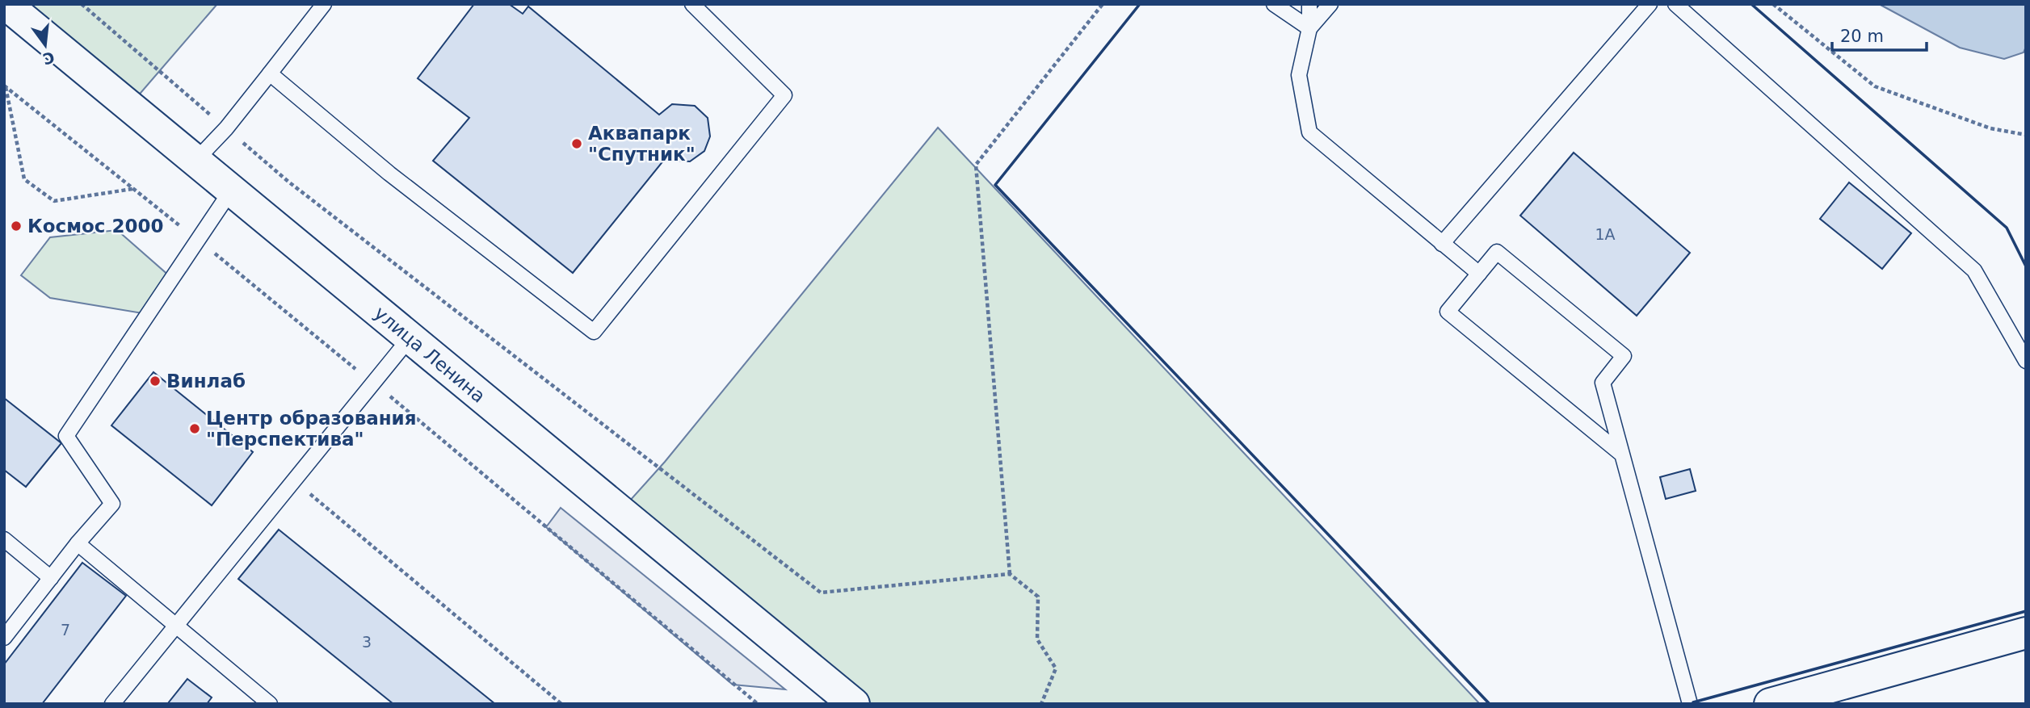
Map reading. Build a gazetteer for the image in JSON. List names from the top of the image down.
{
  "streets": {
    "street": ["улица Ленина"]
  },
  "places": [
    "Аквапарк \"Спутник\"",
    "Космос 2000",
    "Винлаб",
    "Центр образования \"Перспектива\""
  ],
  "house_numbers": ["1А", "7", "3"],
  "scale_bar": "20 m",
  "north": "bottom"
}
